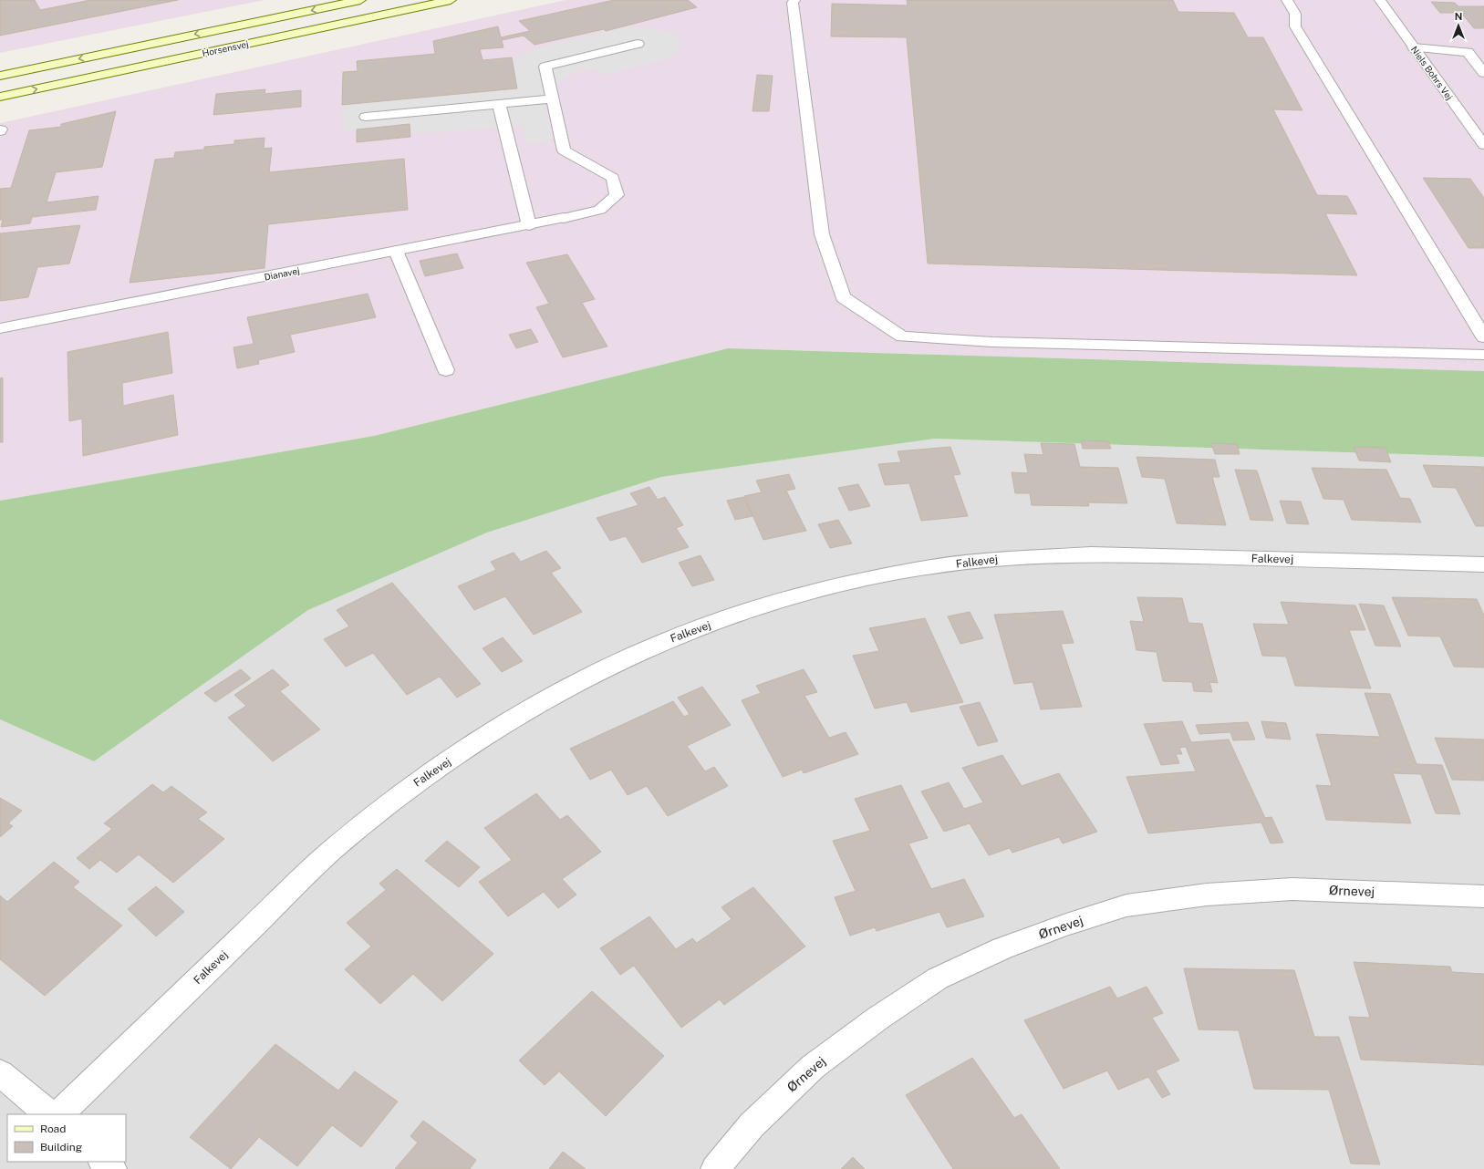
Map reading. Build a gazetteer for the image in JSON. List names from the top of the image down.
{
  "streets": {
    "main road": ["Horsensvej"],
    "street": [
      "Niels Bohrs Vej",
      "Dianavej",
      "Falkevej",
      "Ørnevej"
    ]
  },
  "legend": ["Road", "Building"],
  "north": "top"
}
